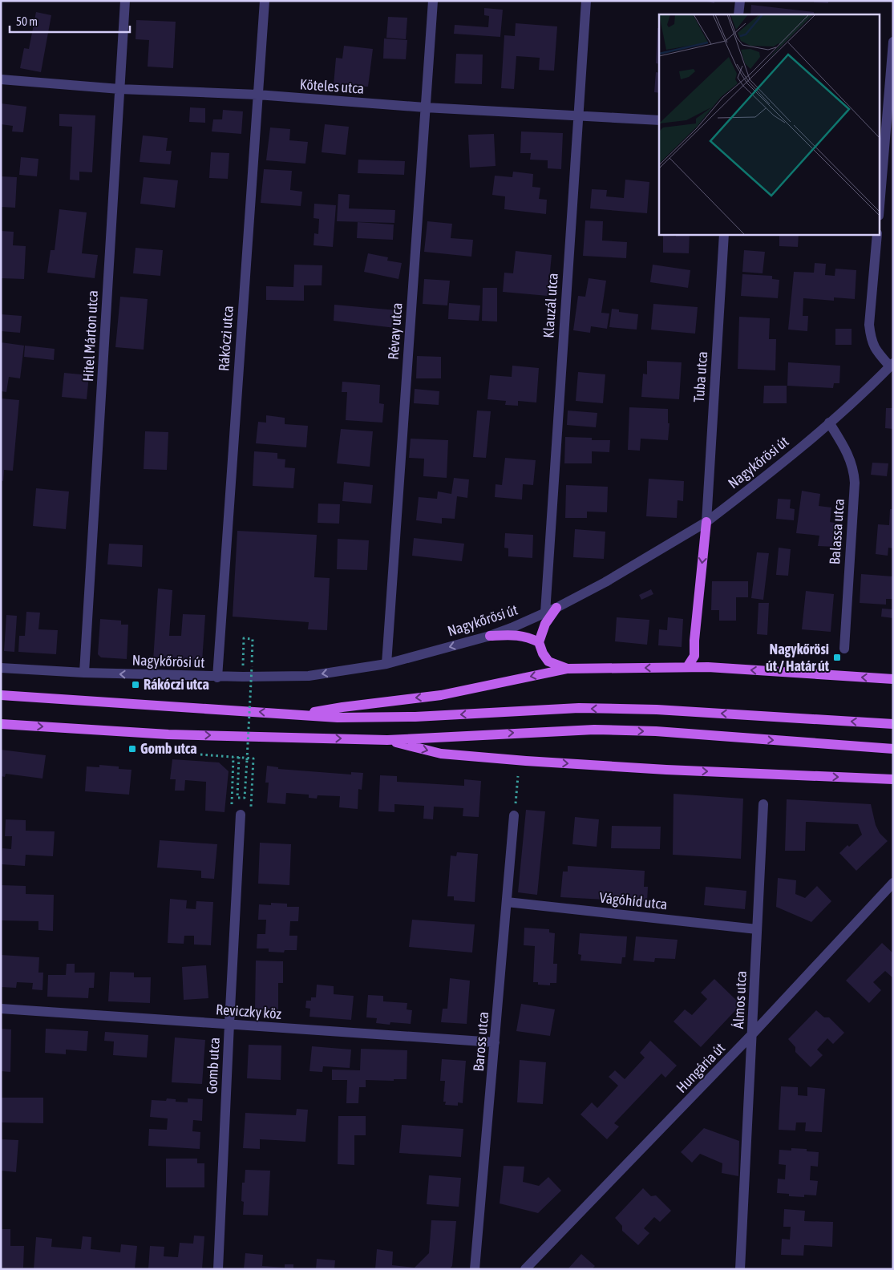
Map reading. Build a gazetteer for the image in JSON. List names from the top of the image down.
{
  "streets": {
    "street": [
      "Köteles utca",
      "Klauzál utca",
      "Révay utca",
      "Hitel Márton utca",
      "Rákóczi utca",
      "Tuba utca",
      "Nagykőrösi út",
      "Balassa utca",
      "Vágóhíd utca",
      "Álmos utca",
      "Reviczky köz",
      "Baross utca",
      "Gomb utca",
      "Hungária út"
    ]
  },
  "crossings": [
    ["Köteles utca", "Klauzál utca"],
    ["Köteles utca", "Révay utca"],
    ["Köteles utca", "Hitel Márton utca"],
    ["Köteles utca", "Rákóczi utca"],
    ["Klauzál utca", "Nagykőrösi út"],
    ["Révay utca", "Nagykőrösi út"],
    ["Hitel Márton utca", "Nagykőrösi út"],
    ["Rákóczi utca", "Nagykőrösi út"],
    ["Tuba utca", "Nagykőrösi út"],
    ["Nagykőrösi út", "Balassa utca"],
    ["Vágóhíd utca", "Álmos utca"],
    ["Vágóhíd utca", "Baross utca"],
    ["Álmos utca", "Hungária út"],
    ["Reviczky köz", "Baross utca"],
    ["Reviczky köz", "Gomb utca"]
  ],
  "one_way": ["Nagykőrösi út"],
  "places": {
    "transit": ["Nagykőrösi út / Határ út", "Rákóczi utca", "Gomb utca"]
  },
  "scale_bar": "50 m"
}
